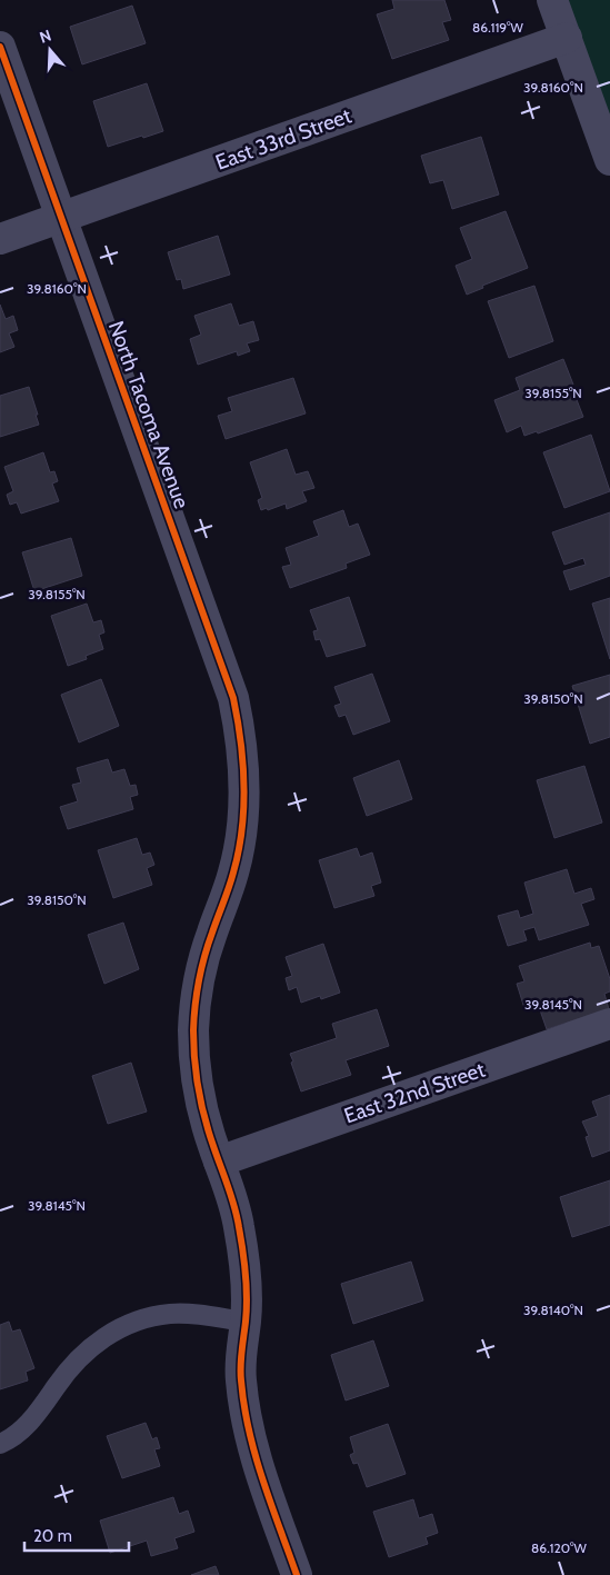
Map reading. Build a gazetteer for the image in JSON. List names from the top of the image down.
{
  "streets": {
    "street": ["East 33rd Street", "North Tacoma Avenue", "East 32nd Street"]
  },
  "crossings": [
    ["East 33rd Street", "North Tacoma Avenue"],
    ["North Tacoma Avenue", "East 32nd Street"]
  ],
  "scale_bar": "20 m",
  "north": "top",
  "coordinates": [
    "86.119°W",
    "39.8160°N",
    "39.8155°N",
    "39.8150°N",
    "39.8145°N",
    "39.8140°N",
    "86.120°W"
  ]
}
